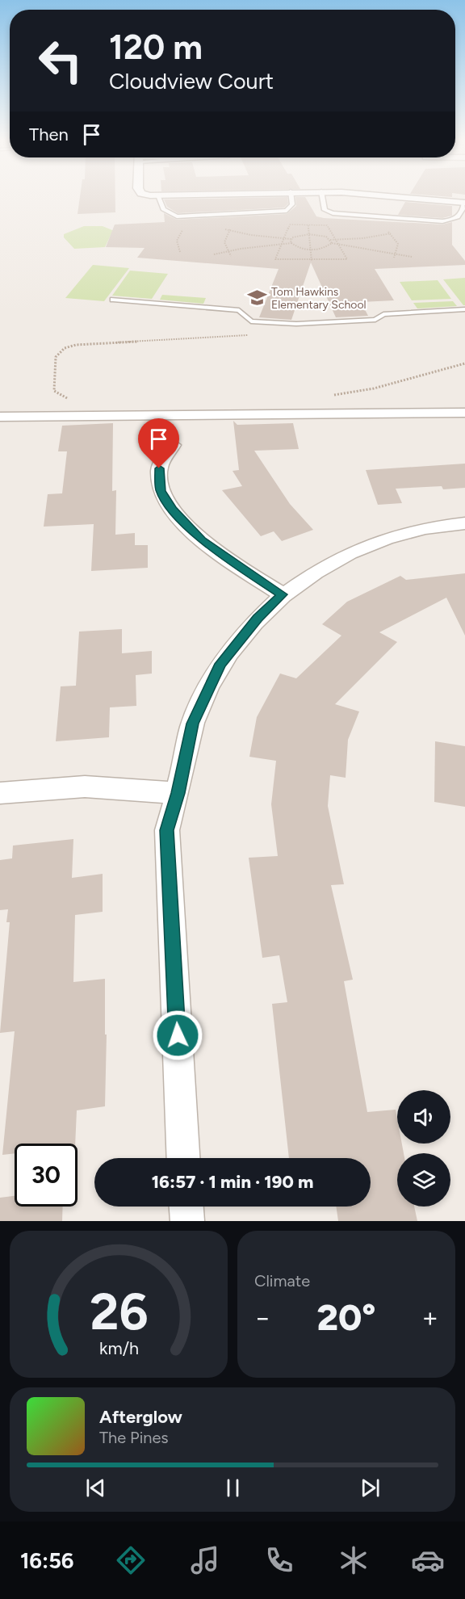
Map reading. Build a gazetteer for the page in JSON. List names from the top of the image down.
{
  "places": {
    "school or university": ["Tom Hawkins Elementary School"]
  },
  "page": {
    "turn": ["120 m", "Cloudview Court"],
    "then": "Then",
    "limit": "30",
    "trip": "16:57 · 1 min · 190 m",
    "tile": "Climate",
    "heat": ["−", "20°", "+"],
    "song": ["Afterglow", "The Pines"],
    "tabs": "16:56",
    "gauge": ["26", "km/h"]
  }
}
